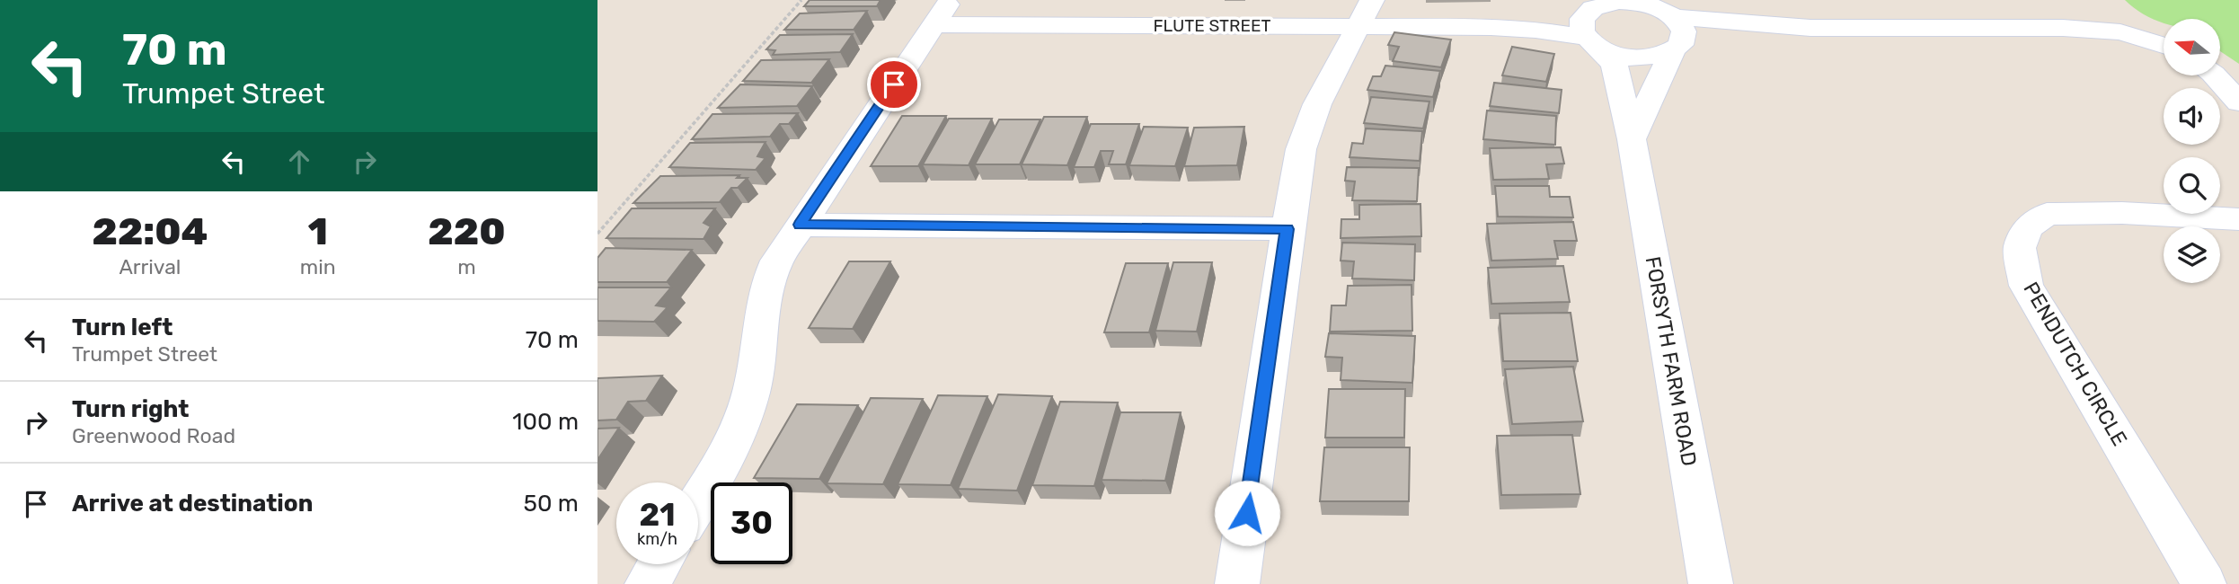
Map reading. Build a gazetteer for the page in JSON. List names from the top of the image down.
{
  "streets": {
    "street": ["FLUTE STREET", "FORSYTH FARM ROAD", "PENDUTCH CIRCLE"]
  },
  "crossings": [
    ["FLUTE STREET", "FORSYTH FARM ROAD"]
  ],
  "north": "left",
  "page": {
    "turn": ["70 m", "Trumpet Street"],
    "eta": [
      "22:04",
      "Arrival",
      "1",
      "min",
      "220",
      "m"
    ],
    "list": [
      {
        "name": "Turn left",
        "note": "Trumpet Street",
        "value": "70 m"
      },
      {
        "name": "Turn right",
        "note": "Greenwood Road",
        "value": "100 m"
      },
      {
        "name": "Arrive at destination",
        "value": "50 m"
      }
    ],
    "speed": "21 km/h",
    "limit": "30"
  }
}
